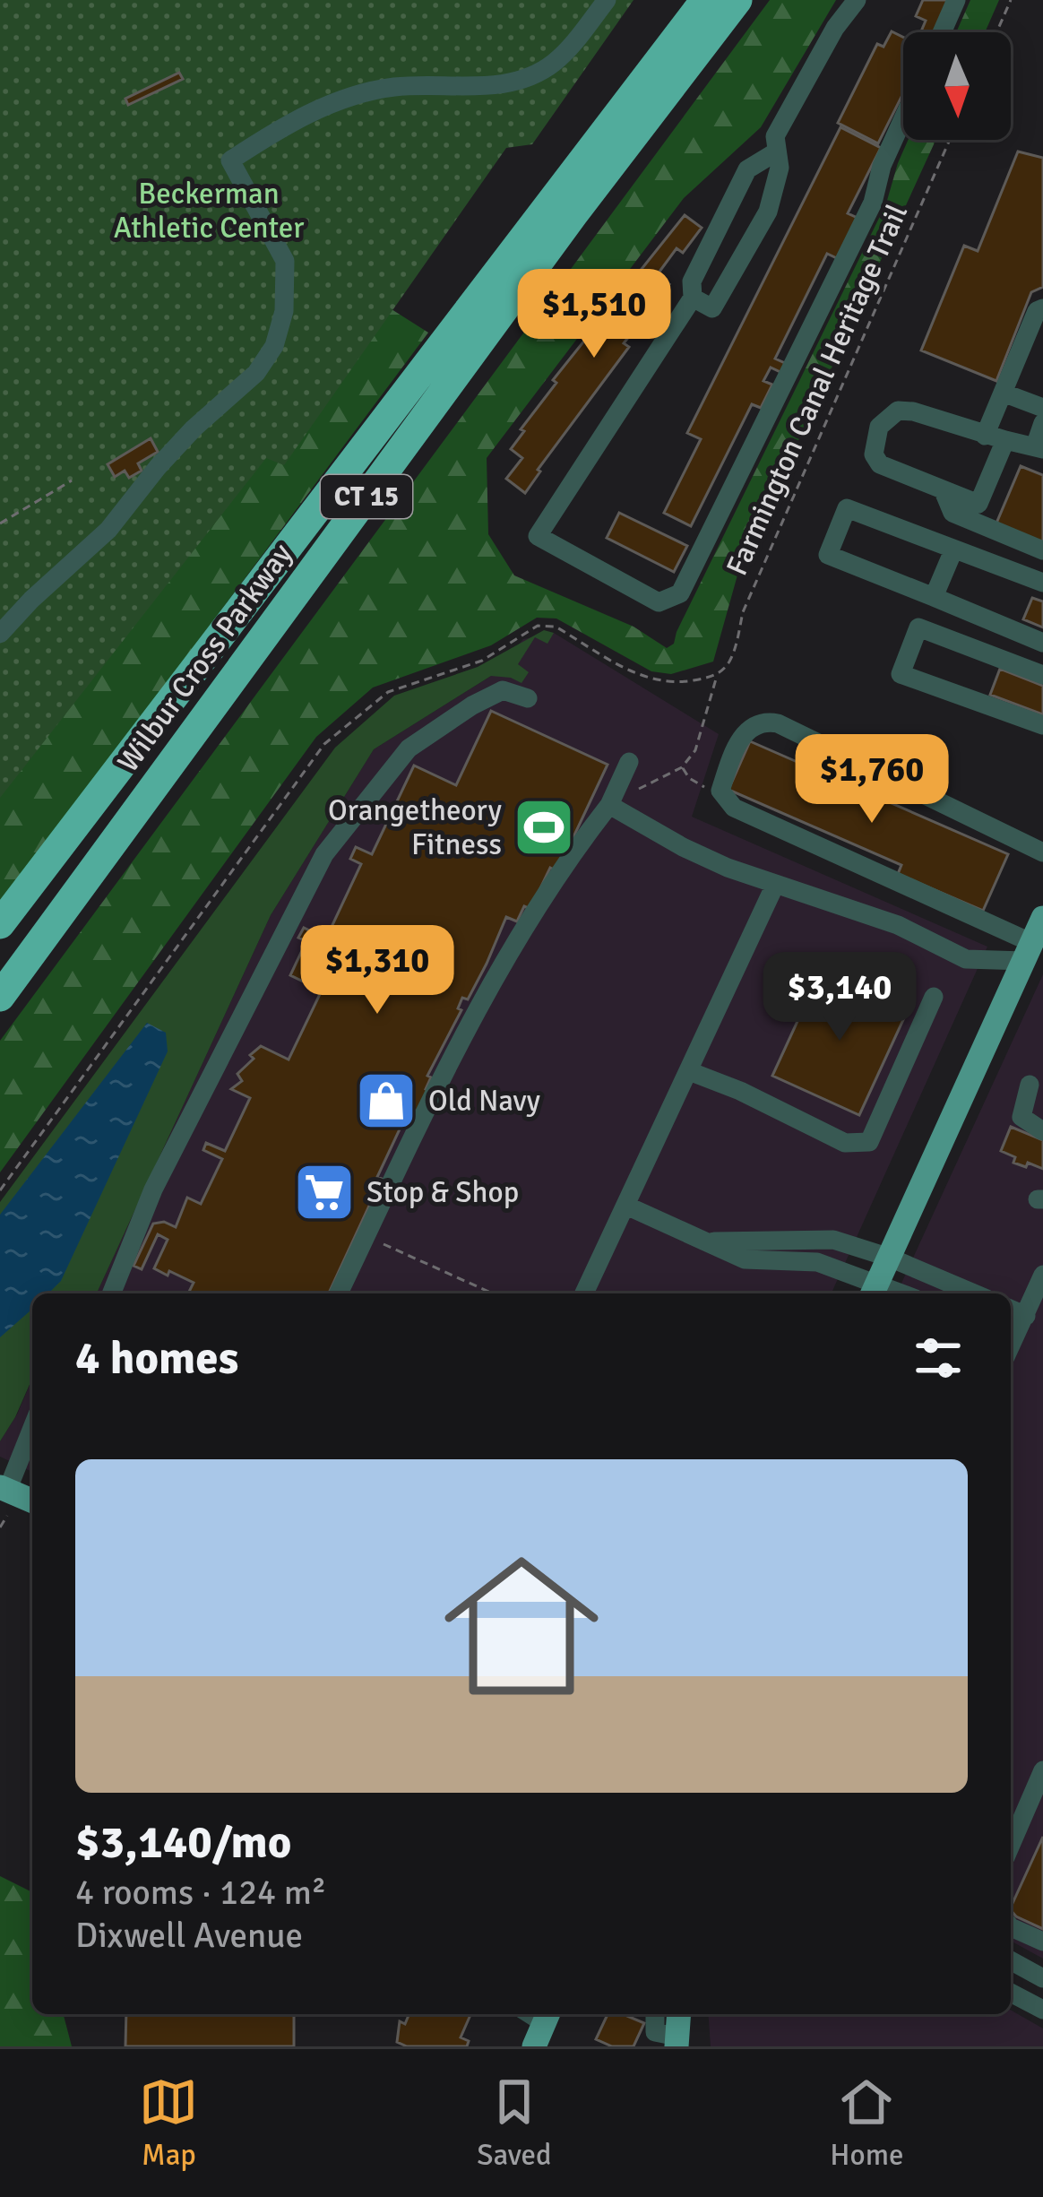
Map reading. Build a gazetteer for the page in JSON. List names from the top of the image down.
{
  "streets": {
    "highway": ["CT 15", "Wilbur Cross Parkway"],
    "path": ["Farmington Canal Heritage Trail"]
  },
  "parks": ["Beckerman Athletic Center"],
  "places": {
    "sports": ["Orangetheory Fitness"],
    "shop": ["Old Navy"],
    "supermarket": ["Stop & Shop"]
  },
  "north": "bottom",
  "page": {
    "price": [
      "$1,510",
      "$1,760",
      "$1,310",
      "$3,140"
    ],
    "heading": "4 homes",
    "list": [
      {
        "name": "$3,140/mo",
        "note": "4 rooms · 124 m² · Dixwell Avenue"
      }
    ],
    "tabs": ["Map", "Saved", "Home"]
  }
}
